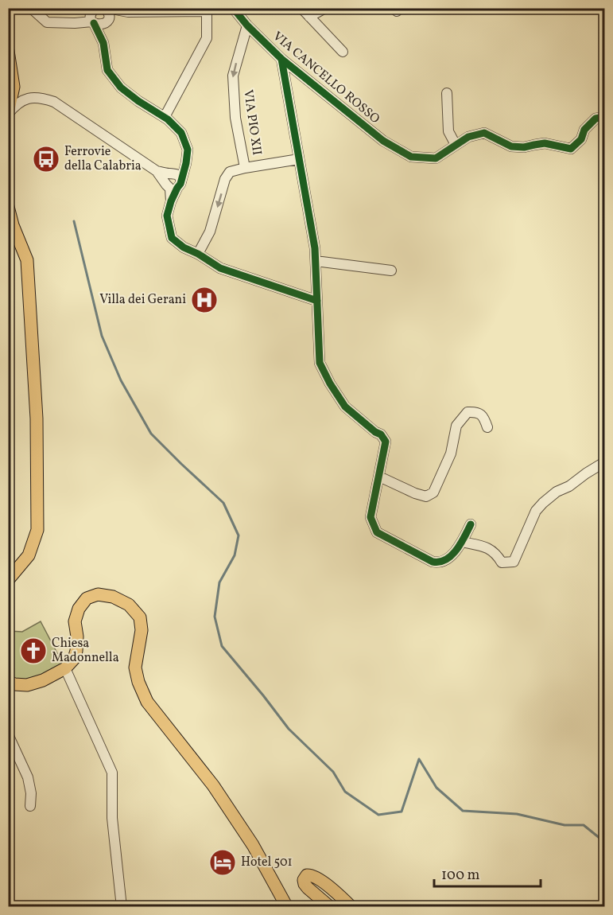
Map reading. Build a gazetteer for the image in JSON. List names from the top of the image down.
{
  "streets": {
    "street": ["VIA CANCELLO ROSSO", "VIA PIO XII"]
  },
  "crossings": [
    ["VIA CANCELLO ROSSO", "VIA PIO XII"]
  ],
  "places": {
    "bus stop": ["Ferrovie della Calabria"],
    "hospital": ["Villa dei Gerani"],
    "church": ["Chiesa Madonnella"],
    "hotel": ["Hotel 501"]
  },
  "scale_bar": "100 m"
}
